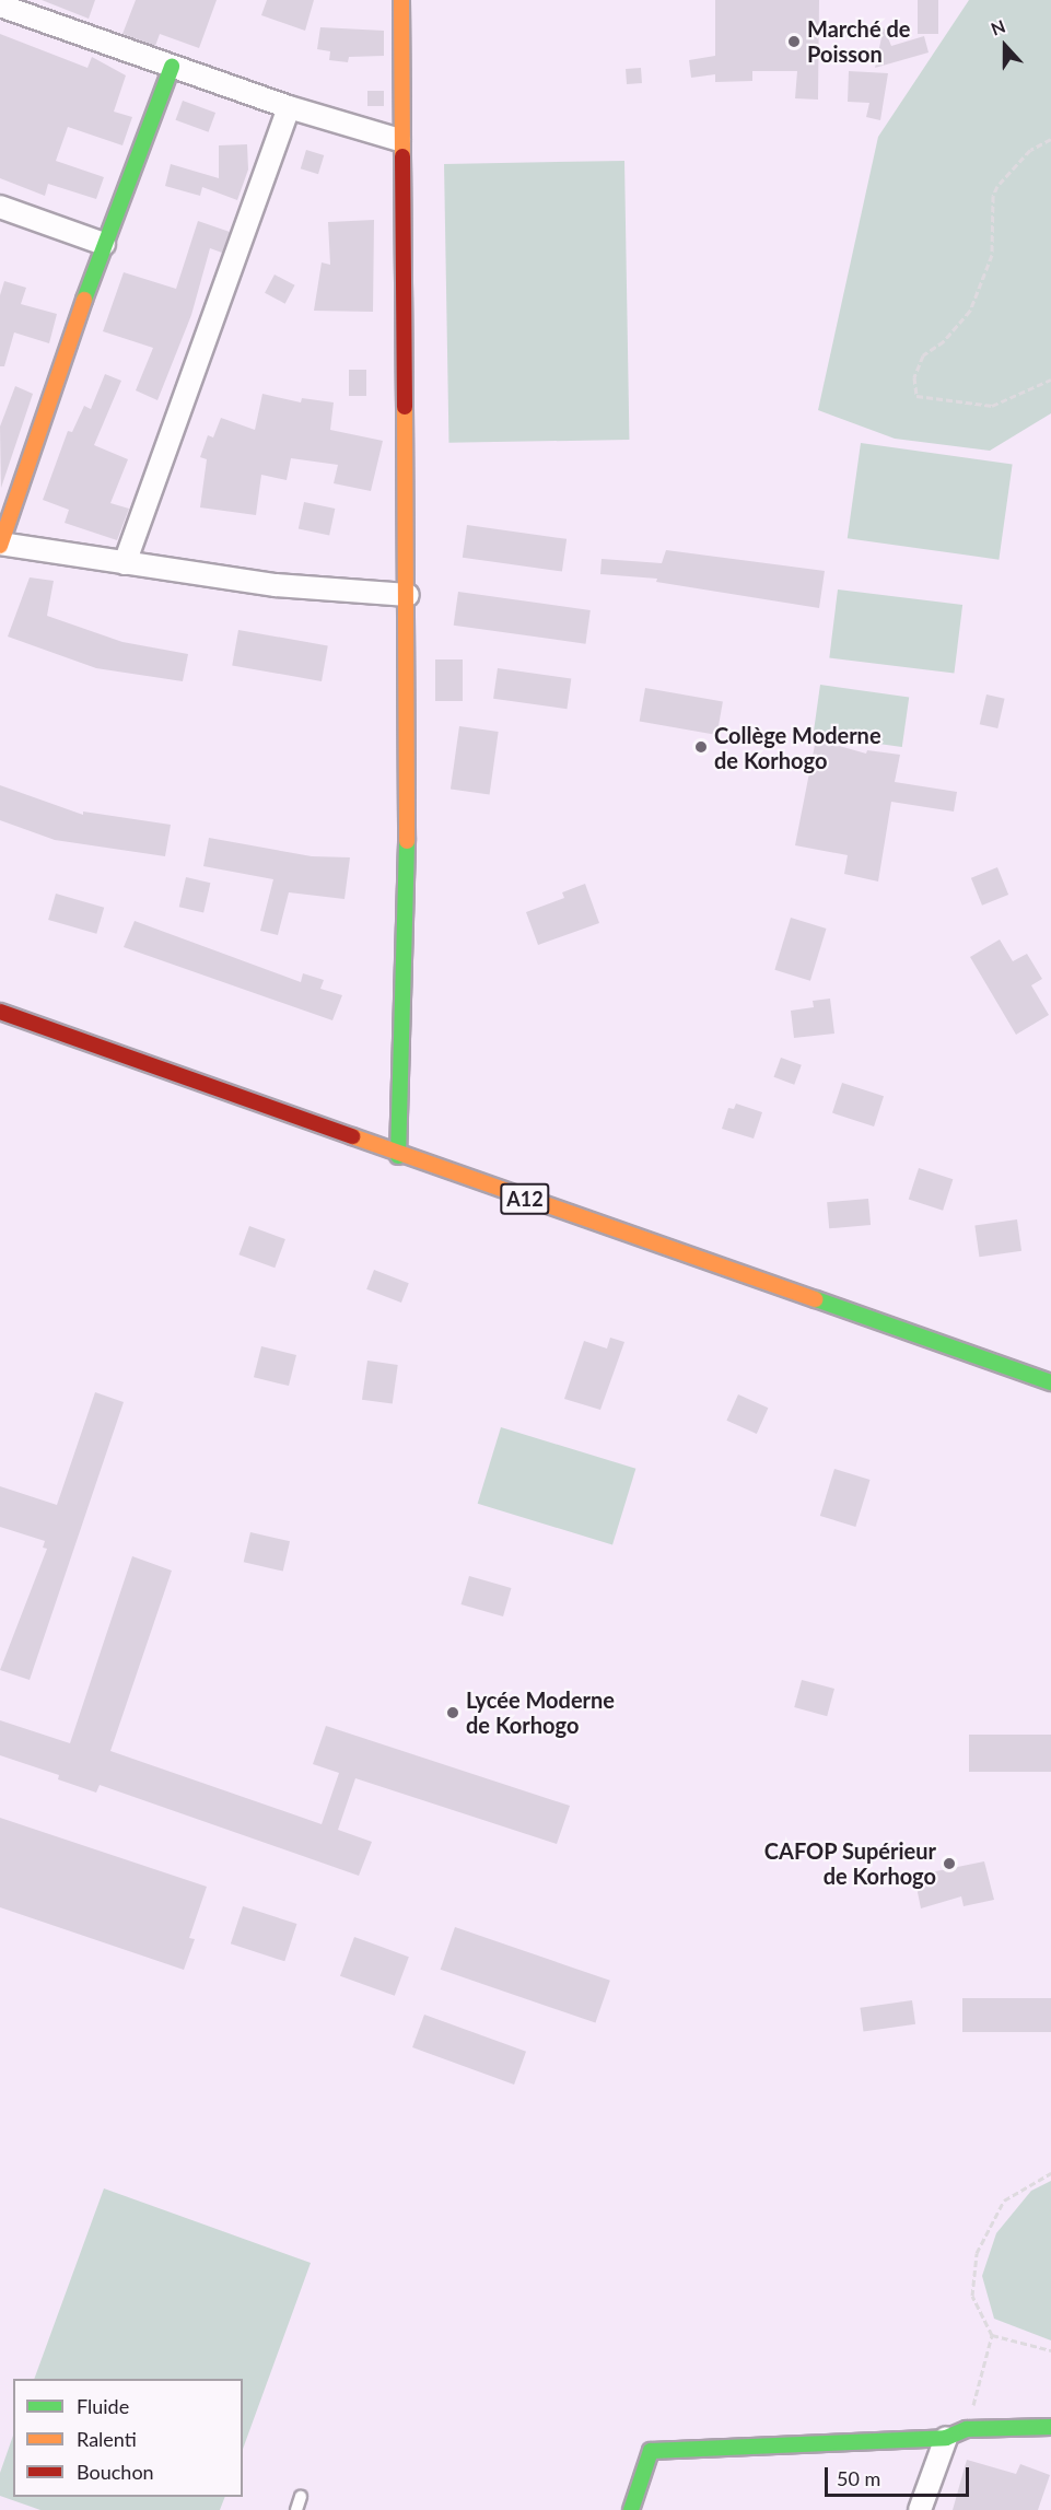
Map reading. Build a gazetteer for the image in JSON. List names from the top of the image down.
{
  "streets": {
    "street": ["A12"]
  },
  "places": [
    "Marché de Poisson",
    "Collège Moderne de Korhogo",
    "Lycée Moderne de Korhogo",
    "CAFOP Supérieur de Korhogo"
  ],
  "legend": ["Fluide", "Ralenti", "Bouchon"],
  "scale_bar": "50 m",
  "north": "top"
}
